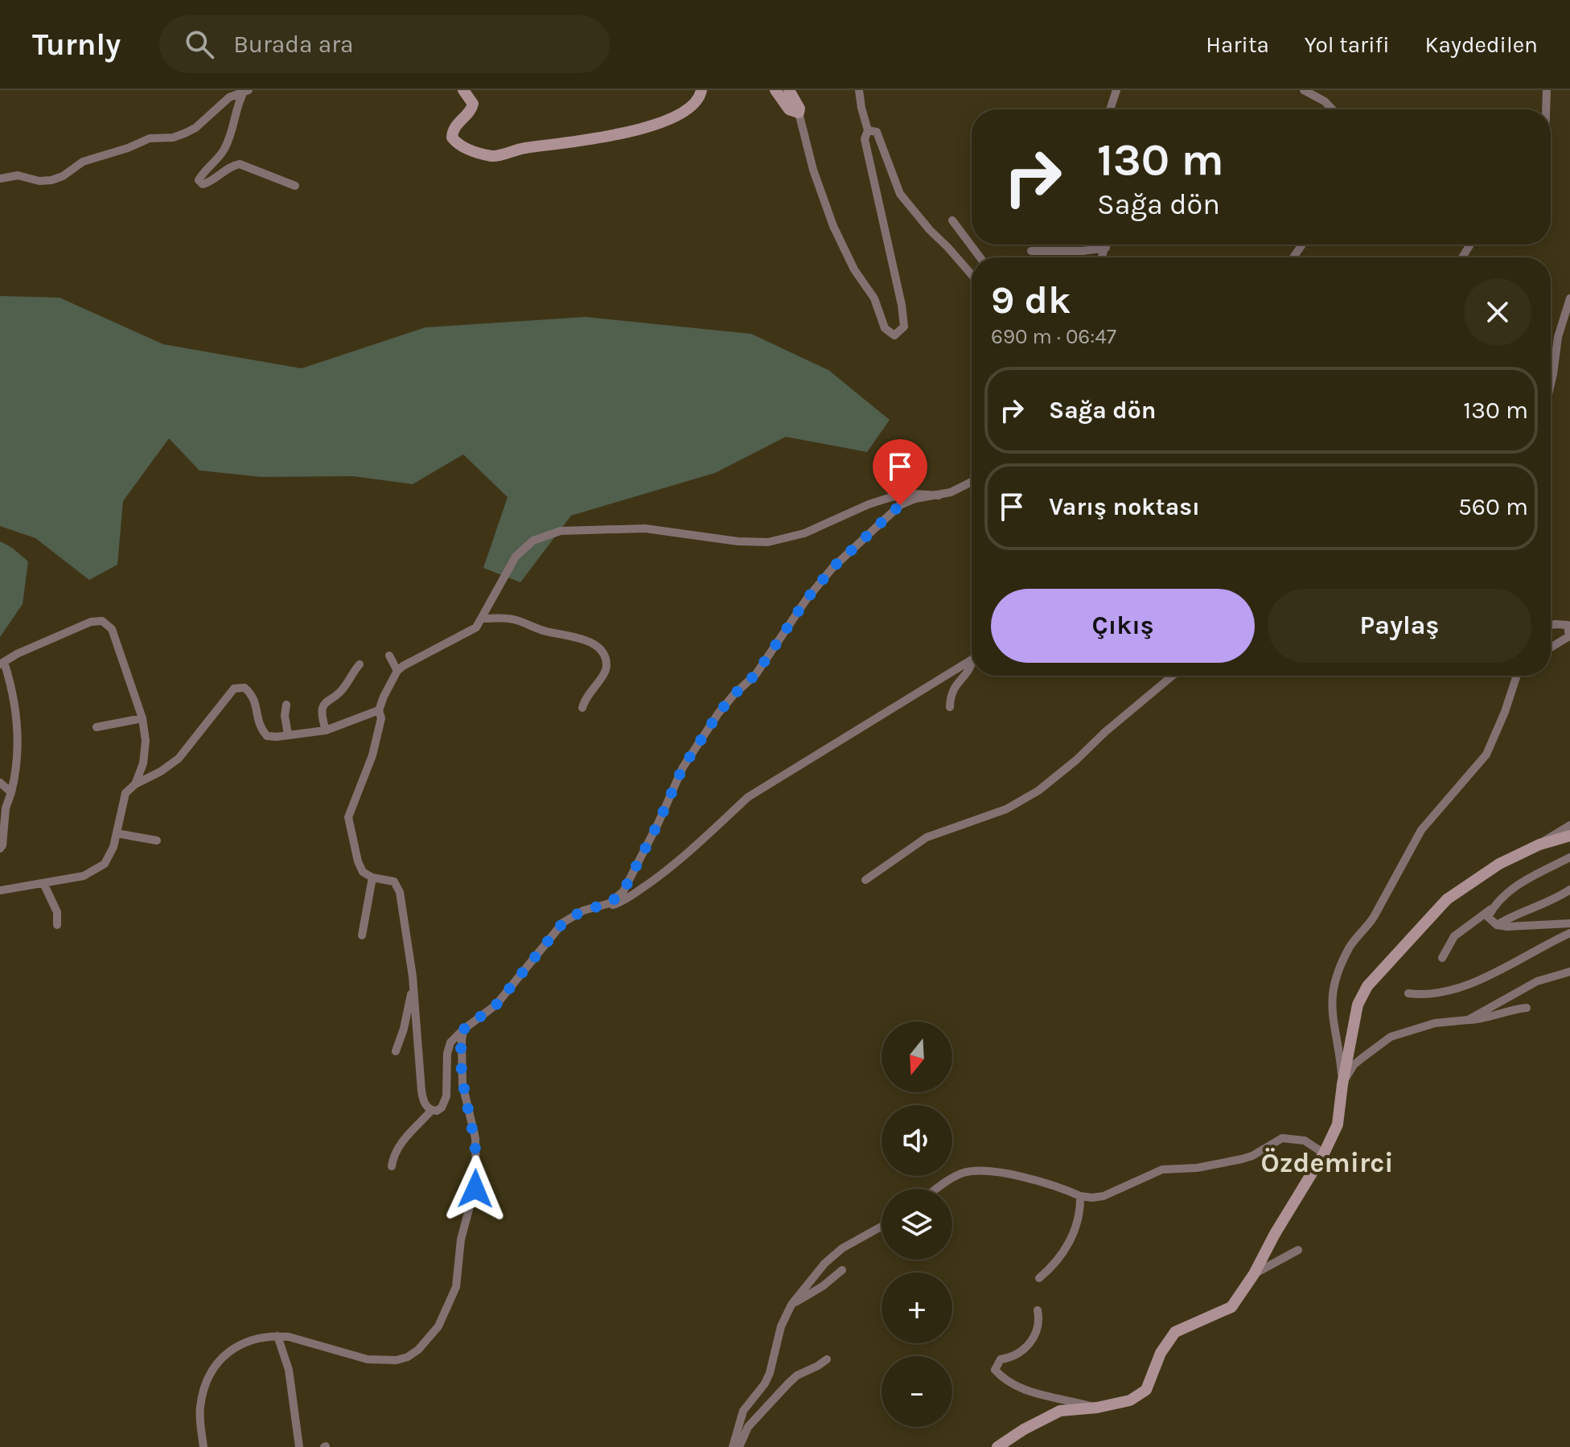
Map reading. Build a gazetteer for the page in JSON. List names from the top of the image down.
{
  "districts": ["Özdemirci"],
  "north": "bottom",
  "page": {
    "header": "Turnly",
    "search": "Burada ara",
    "nav": ["Harita", "Yol tarifi", "Kaydedilen"],
    "turn": ["130 m", "Sağa dön"],
    "heading": ["9 dk", "690 m · 06:47"],
    "list": [
      {
        "name": "Sağa dön",
        "value": "130 m"
      },
      {
        "name": "Varış noktası",
        "value": "560 m"
      }
    ],
    "buttons": ["Çıkış", "Paylaş"],
    "map_buttons": ["+", "−"]
  }
}
